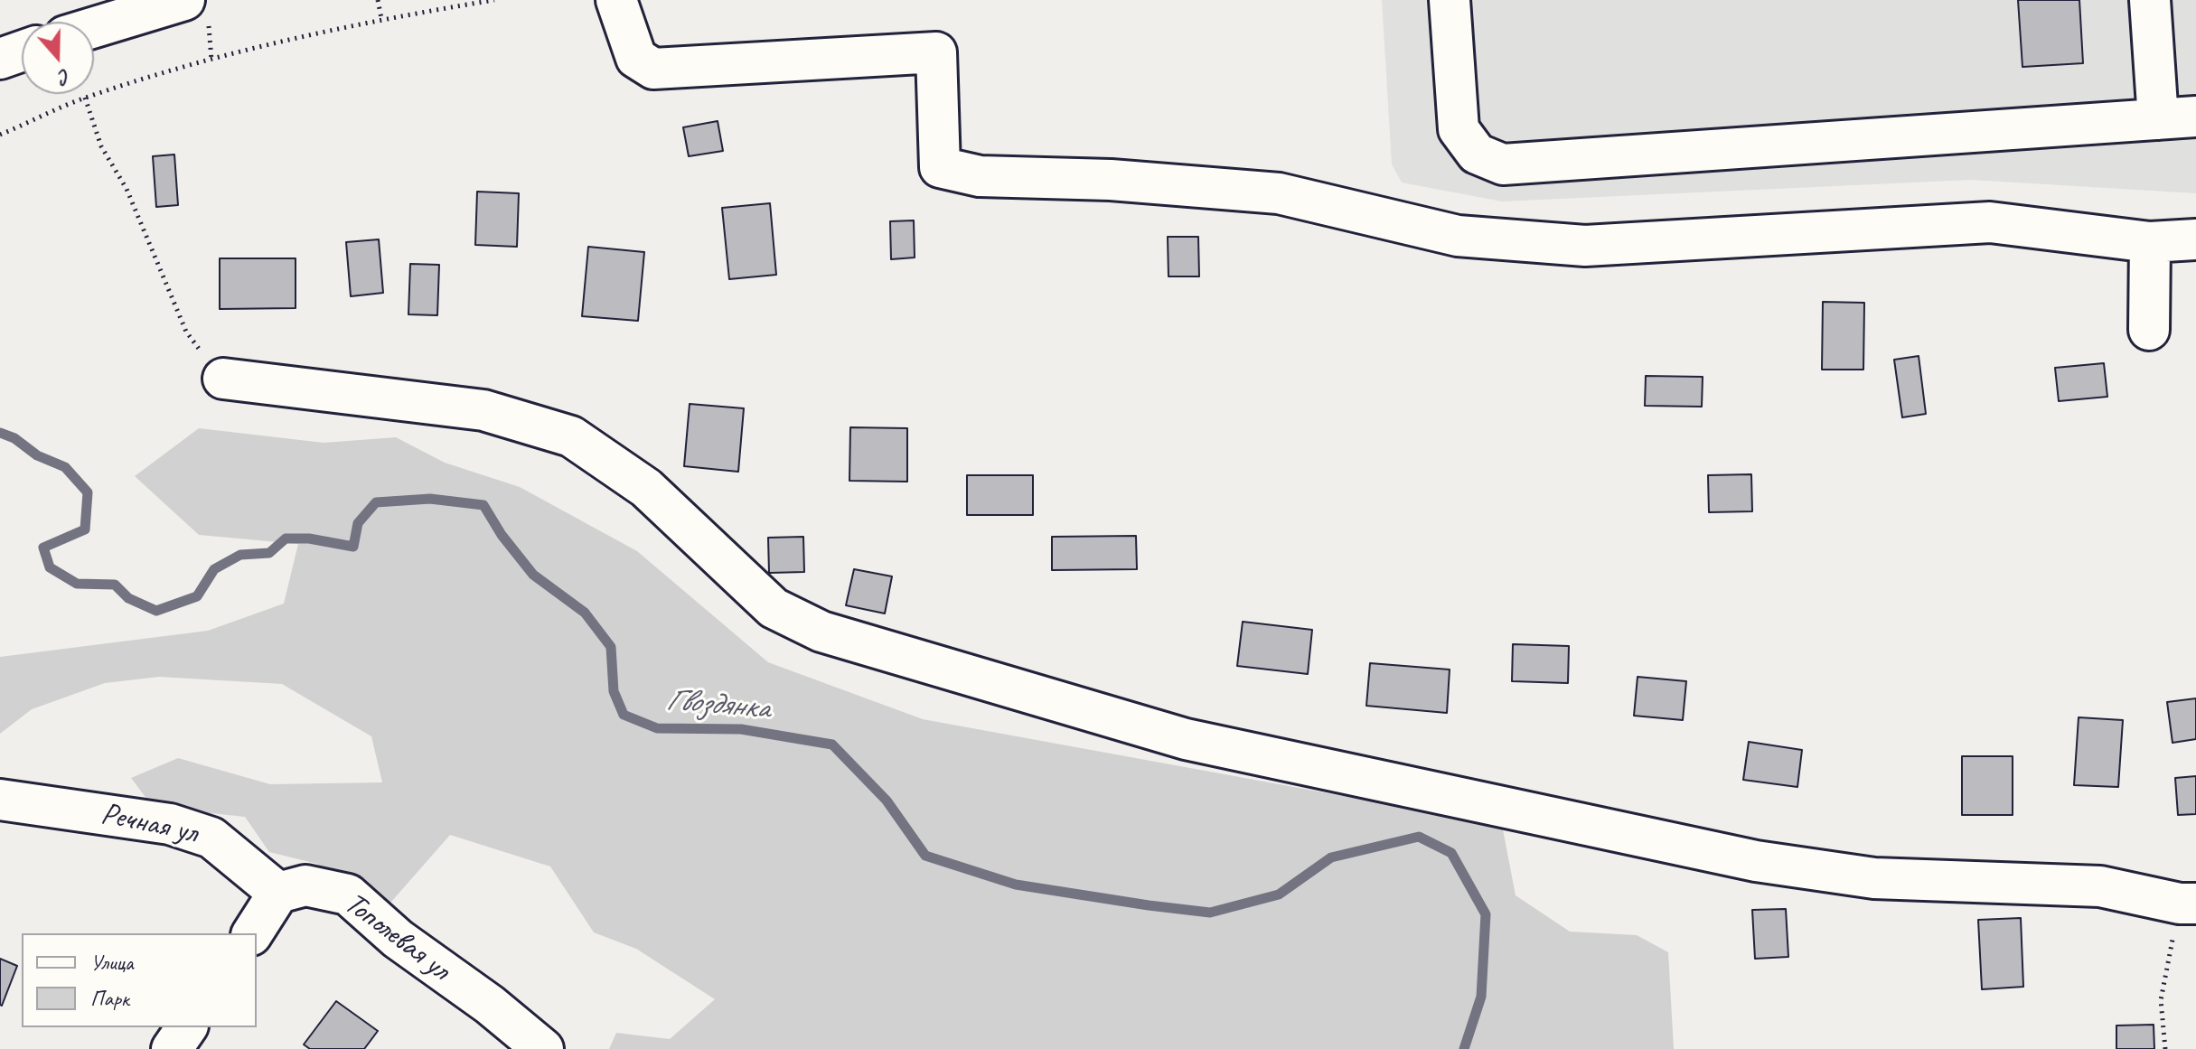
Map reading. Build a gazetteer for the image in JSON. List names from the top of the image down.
{
  "streets": {
    "street": ["Речная ул", "Тополевая ул"]
  },
  "crossings": [
    ["Речная ул", "Тополевая ул"]
  ],
  "water": ["Гвоздянка"],
  "legend": ["Улица", "Парк"],
  "north": "bottom"
}
